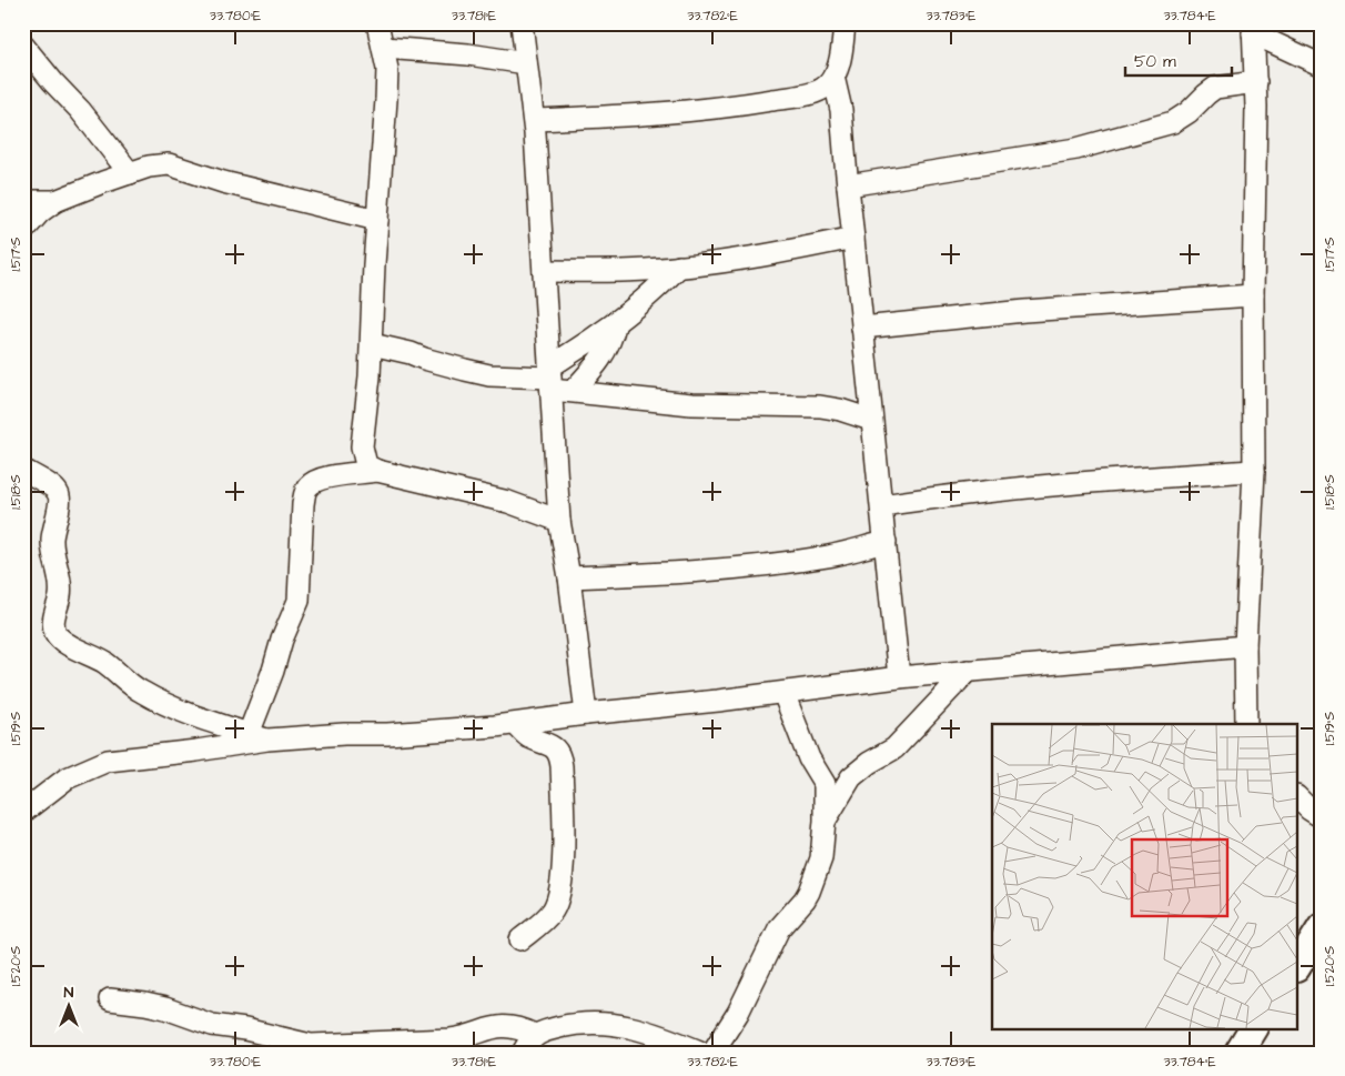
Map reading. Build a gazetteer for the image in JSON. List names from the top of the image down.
{
  "scale_bar": "50 m",
  "north": "top",
  "coordinates": [
    "33.780°E",
    "33.781°E",
    "33.782°E",
    "33.783°E",
    "33.784°E",
    "1.517°S",
    "1.518°S",
    "1.519°S",
    "1.520°S"
  ]
}
